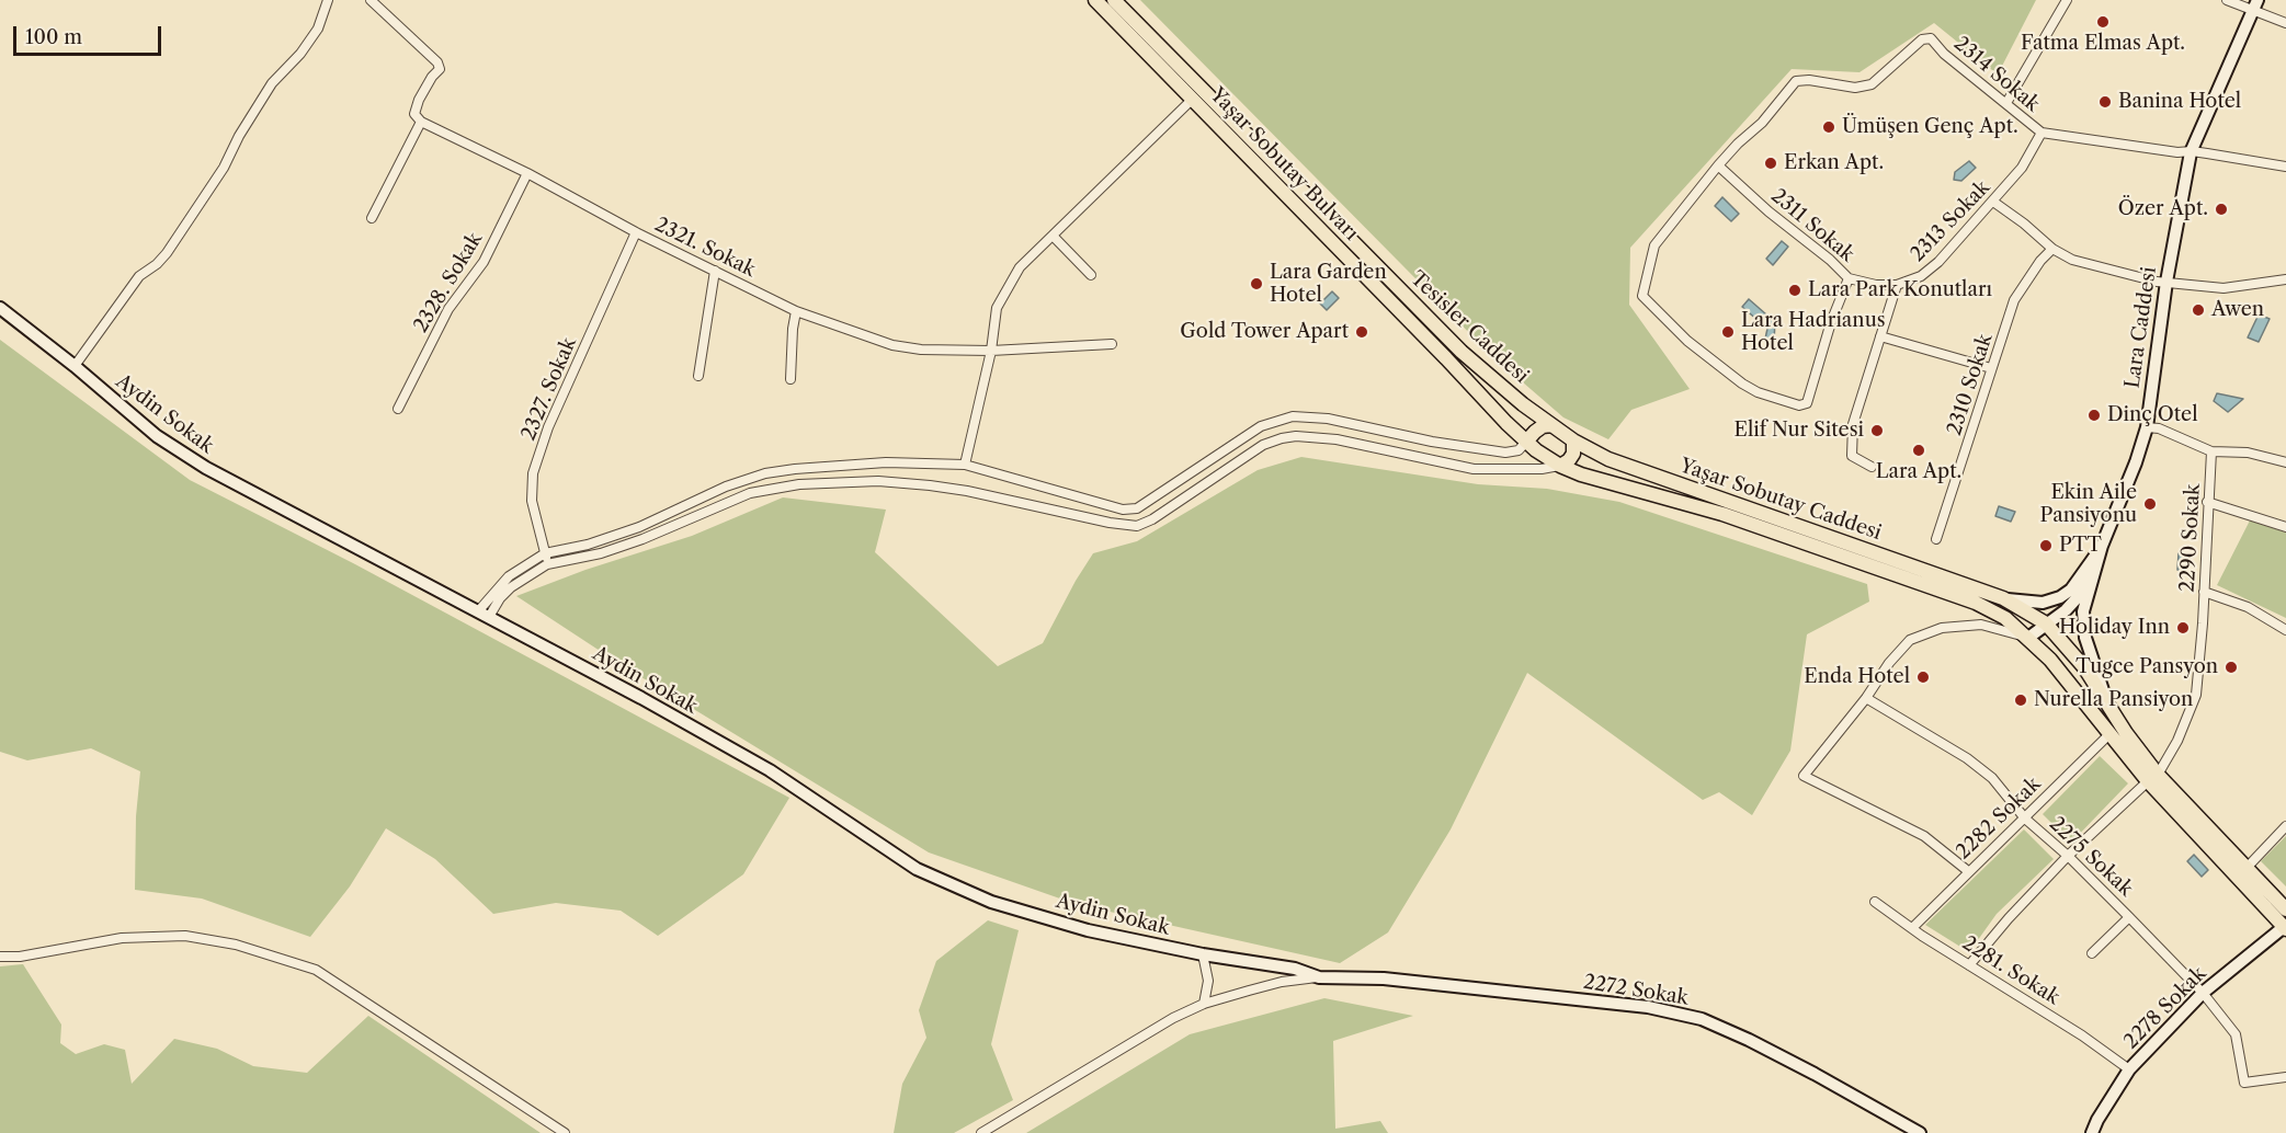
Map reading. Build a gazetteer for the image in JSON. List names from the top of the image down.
{
  "streets": {
    "main road": [
      "Yaşar Sobutay Bulvarı",
      "Tesisler Caddesi",
      "Lara Caddesi",
      "Yaşar Sobutay Caddesi"
    ],
    "street": [
      "2314 Sokak",
      "2313 Sokak",
      "2311 Sokak",
      "2321. Sokak",
      "2328. Sokak",
      "2310 Sokak",
      "2327. Sokak",
      "Aydin Sokak",
      "2290 Sokak",
      "2282 Sokak",
      "2275 Sokak",
      "2281. Sokak",
      "2272 Sokak",
      "2278 Sokak"
    ]
  },
  "crossings": [
    ["2314 Sokak", "2313 Sokak"],
    ["2314 Sokak", "2311 Sokak"],
    ["2314 Sokak", "Lara Caddesi"],
    ["Yaşar Sobutay Bulvarı", "Lara Caddesi"],
    ["Yaşar Sobutay Bulvarı", "2290 Sokak"],
    ["Yaşar Sobutay Bulvarı", "2282 Sokak"],
    ["2313 Sokak", "2311 Sokak"],
    ["2321. Sokak", "2328. Sokak"],
    ["2321. Sokak", "2327. Sokak"],
    ["Tesisler Caddesi", "Yaşar Sobutay Caddesi"],
    ["Lara Caddesi", "Yaşar Sobutay Caddesi"],
    ["Lara Caddesi", "2290 Sokak"],
    ["Aydin Sokak", "2272 Sokak"],
    ["2290 Sokak", "2275 Sokak"],
    ["2290 Sokak", "2281. Sokak"],
    ["2282 Sokak", "2275 Sokak"],
    ["2282 Sokak", "2281. Sokak"],
    ["2275 Sokak", "2278 Sokak"],
    ["2281. Sokak", "2278 Sokak"]
  ],
  "places": [
    "Fatma Elmas Apt.",
    "Banina Hotel",
    "Ümüşen Genç Apt.",
    "Erkan Apt.",
    "Özer Apt.",
    "Lara Garden Hotel",
    "Lara Park Konutları",
    "Awen",
    "Gold Tower Apart",
    "Lara Hadrianus Hotel",
    "Dinç Otel",
    "Elif Nur Sitesi",
    "Lara Apt.",
    "Ekin Aile Pansiyonu",
    "PTT",
    "Holiday Inn",
    "Tugce Pansyon",
    "Enda Hotel",
    "Nurella Pansiyon"
  ],
  "scale_bar": "100 m"
}
